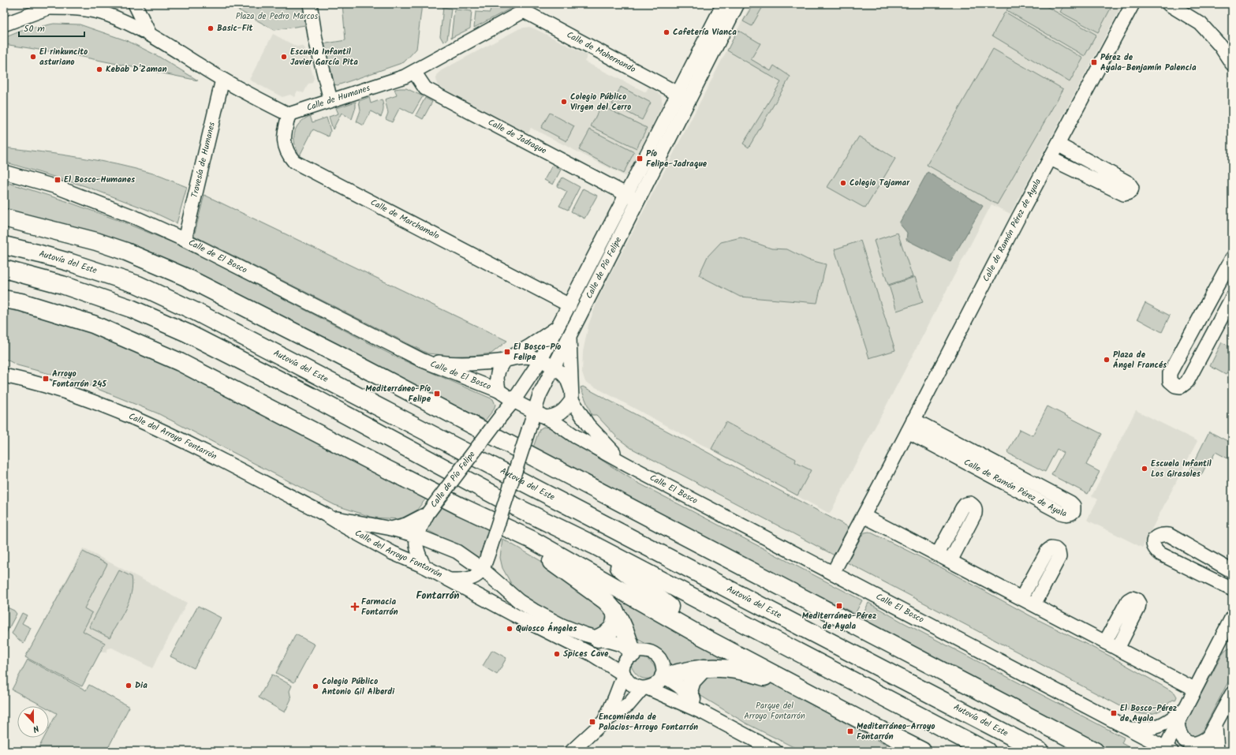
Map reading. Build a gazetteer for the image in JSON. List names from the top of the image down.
{
  "streets": {
    "highway": ["Autovía del Este"],
    "street": [
      "Calle de Mohernando",
      "Calle de Humanes",
      "Calle de Jadraque",
      "Travesía de Humanes",
      "Calle de Marchamalo",
      "Calle de Ramón Pérez de Ayala",
      "Calle de El Bosco",
      "Calle de Pío Felipe",
      "Calle del Arroyo Fontarrón",
      "Calle El Bosco"
    ]
  },
  "crossings": [
    ["Calle de Mohernando", "Calle de Humanes"],
    ["Calle de Mohernando", "Calle de Pío Felipe"],
    ["Calle de Humanes", "Calle de Jadraque"],
    ["Calle de Humanes", "Calle de Marchamalo"],
    ["Calle de Jadraque", "Calle de Pío Felipe"],
    ["Travesía de Humanes", "Calle de El Bosco"],
    ["Calle de Marchamalo", "Calle de Pío Felipe"],
    ["Calle de Ramón Pérez de Ayala", "Calle El Bosco"],
    ["Calle de El Bosco", "Calle de Pío Felipe"],
    ["Calle de Pío Felipe", "Calle del Arroyo Fontarrón"],
    ["Calle de Pío Felipe", "Calle El Bosco"]
  ],
  "districts": ["Fontarrón"],
  "parks": ["Plaza de Pedro Marcos", "Parque del Arroyo Fontarrón"],
  "places": {
    "other": [
      "Basic-Fit",
      "Cafetería Vianca",
      "El rinkuncito asturiano",
      "Escuela Infantil Javier García Pita",
      "Kebab D'Zaman",
      "Colegio Público Virgen del Cerro",
      "Colegio Tajamar",
      "Plaza de Ángel Francés",
      "Escuela Infantil Los Girasoles",
      "Quiosco Ángeles",
      "Spices Cave",
      "Dia",
      "Colegio Público Antonio Gil Alberdi"
    ],
    "transit": [
      "Pérez de Ayala-Benjamín Palencia",
      "Pío Felipe-Jadraque",
      "El Bosco-Humanes",
      "El Bosco-Pío Felipe",
      "Arroyo Fontarrón 245",
      "Mediterráneo-Pío Felipe",
      "Mediterráneo-Pérez de Ayala",
      "El Bosco-Pérez de Ayala",
      "Encomienda de Palacios-Arroyo Fontarrón",
      "Mediterráneo-Arroyo Fontarrón"
    ],
    "health": ["Farmacia Fontarrón"]
  },
  "scale_bar": "50 m",
  "north": "bottom"
}
